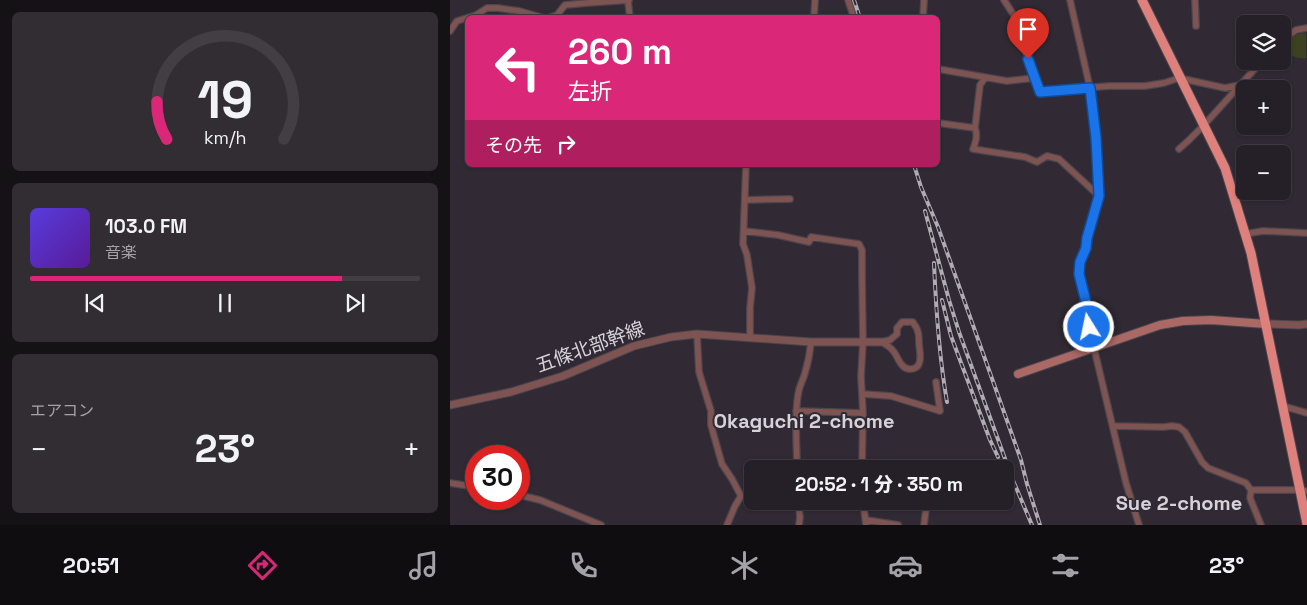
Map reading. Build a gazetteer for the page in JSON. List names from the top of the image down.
{
  "streets": {
    "street": ["五條北部幹線"]
  },
  "districts": ["Okaguchi 2-chome", "Sue 2-chome"],
  "page": {
    "map_buttons": ["+", "−"],
    "turn": ["260 m", "左折"],
    "then": "その先",
    "song": ["103.0 FM", "音楽"],
    "tile": "エアコン",
    "heat": ["−", "23°", "+"],
    "limit": "30",
    "trip": "20:52 · 1 分 · 350 m",
    "tabs": ["20:51", "23°"],
    "gauge": ["19", "km/h"]
  }
}
